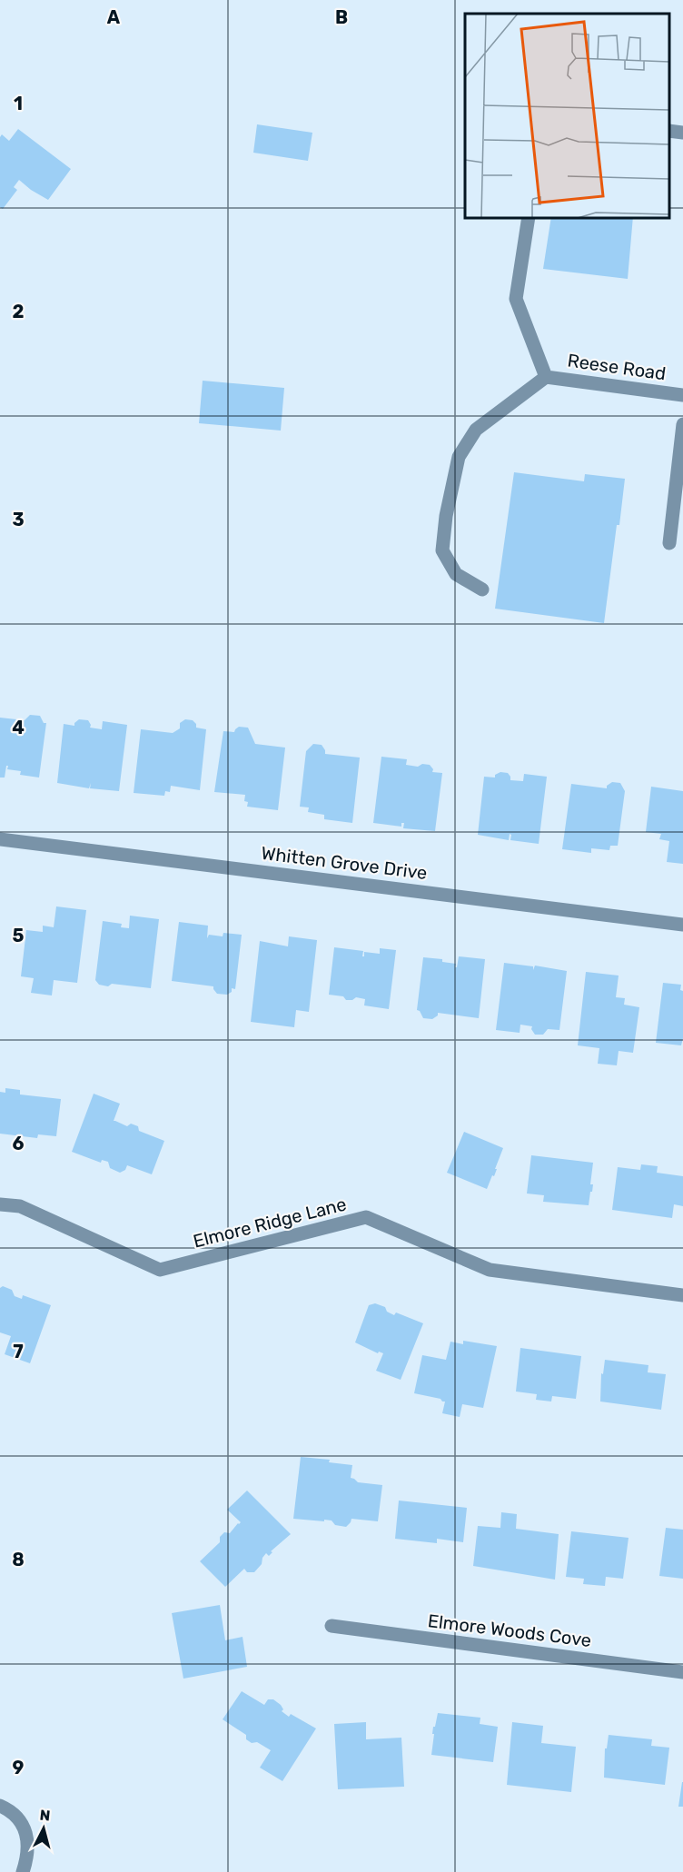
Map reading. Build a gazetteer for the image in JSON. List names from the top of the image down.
{
  "streets": {
    "street": [
      "Reese Road",
      "Whitten Grove Drive",
      "Elmore Ridge Lane",
      "Elmore Woods Cove"
    ]
  },
  "north": "top",
  "grid": {
    "columns": ["A", "B"],
    "rows": [
      "1",
      "2",
      "3",
      "4",
      "5",
      "6",
      "7",
      "8",
      "9"
    ]
  }
}
